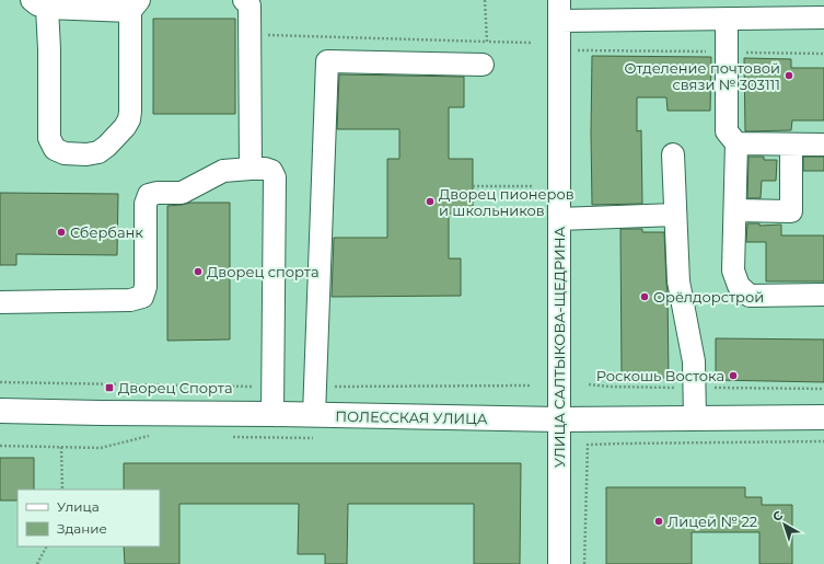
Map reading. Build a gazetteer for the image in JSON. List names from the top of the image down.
{
  "streets": {
    "main road": ["ПОЛЕССКАЯ УЛИЦА"],
    "street": ["УЛИЦА САЛТЫКОВА-ЩЕДРИНА"]
  },
  "crossings": [
    ["УЛИЦА САЛТЫКОВА-ЩЕДРИНА", "ПОЛЕССКАЯ УЛИЦА"]
  ],
  "places": {
    "other": [
      "Отделение почтовой связи № 303111",
      "Дворец пионеров и школьников",
      "Сбербанк",
      "Дворец спорта",
      "Орёлдорстрой",
      "Роскошь Востока",
      "Лицей № 22"
    ],
    "transit": ["Дворец Спорта"]
  },
  "legend": ["Улица", "Здание"],
  "north": "top left"
}
